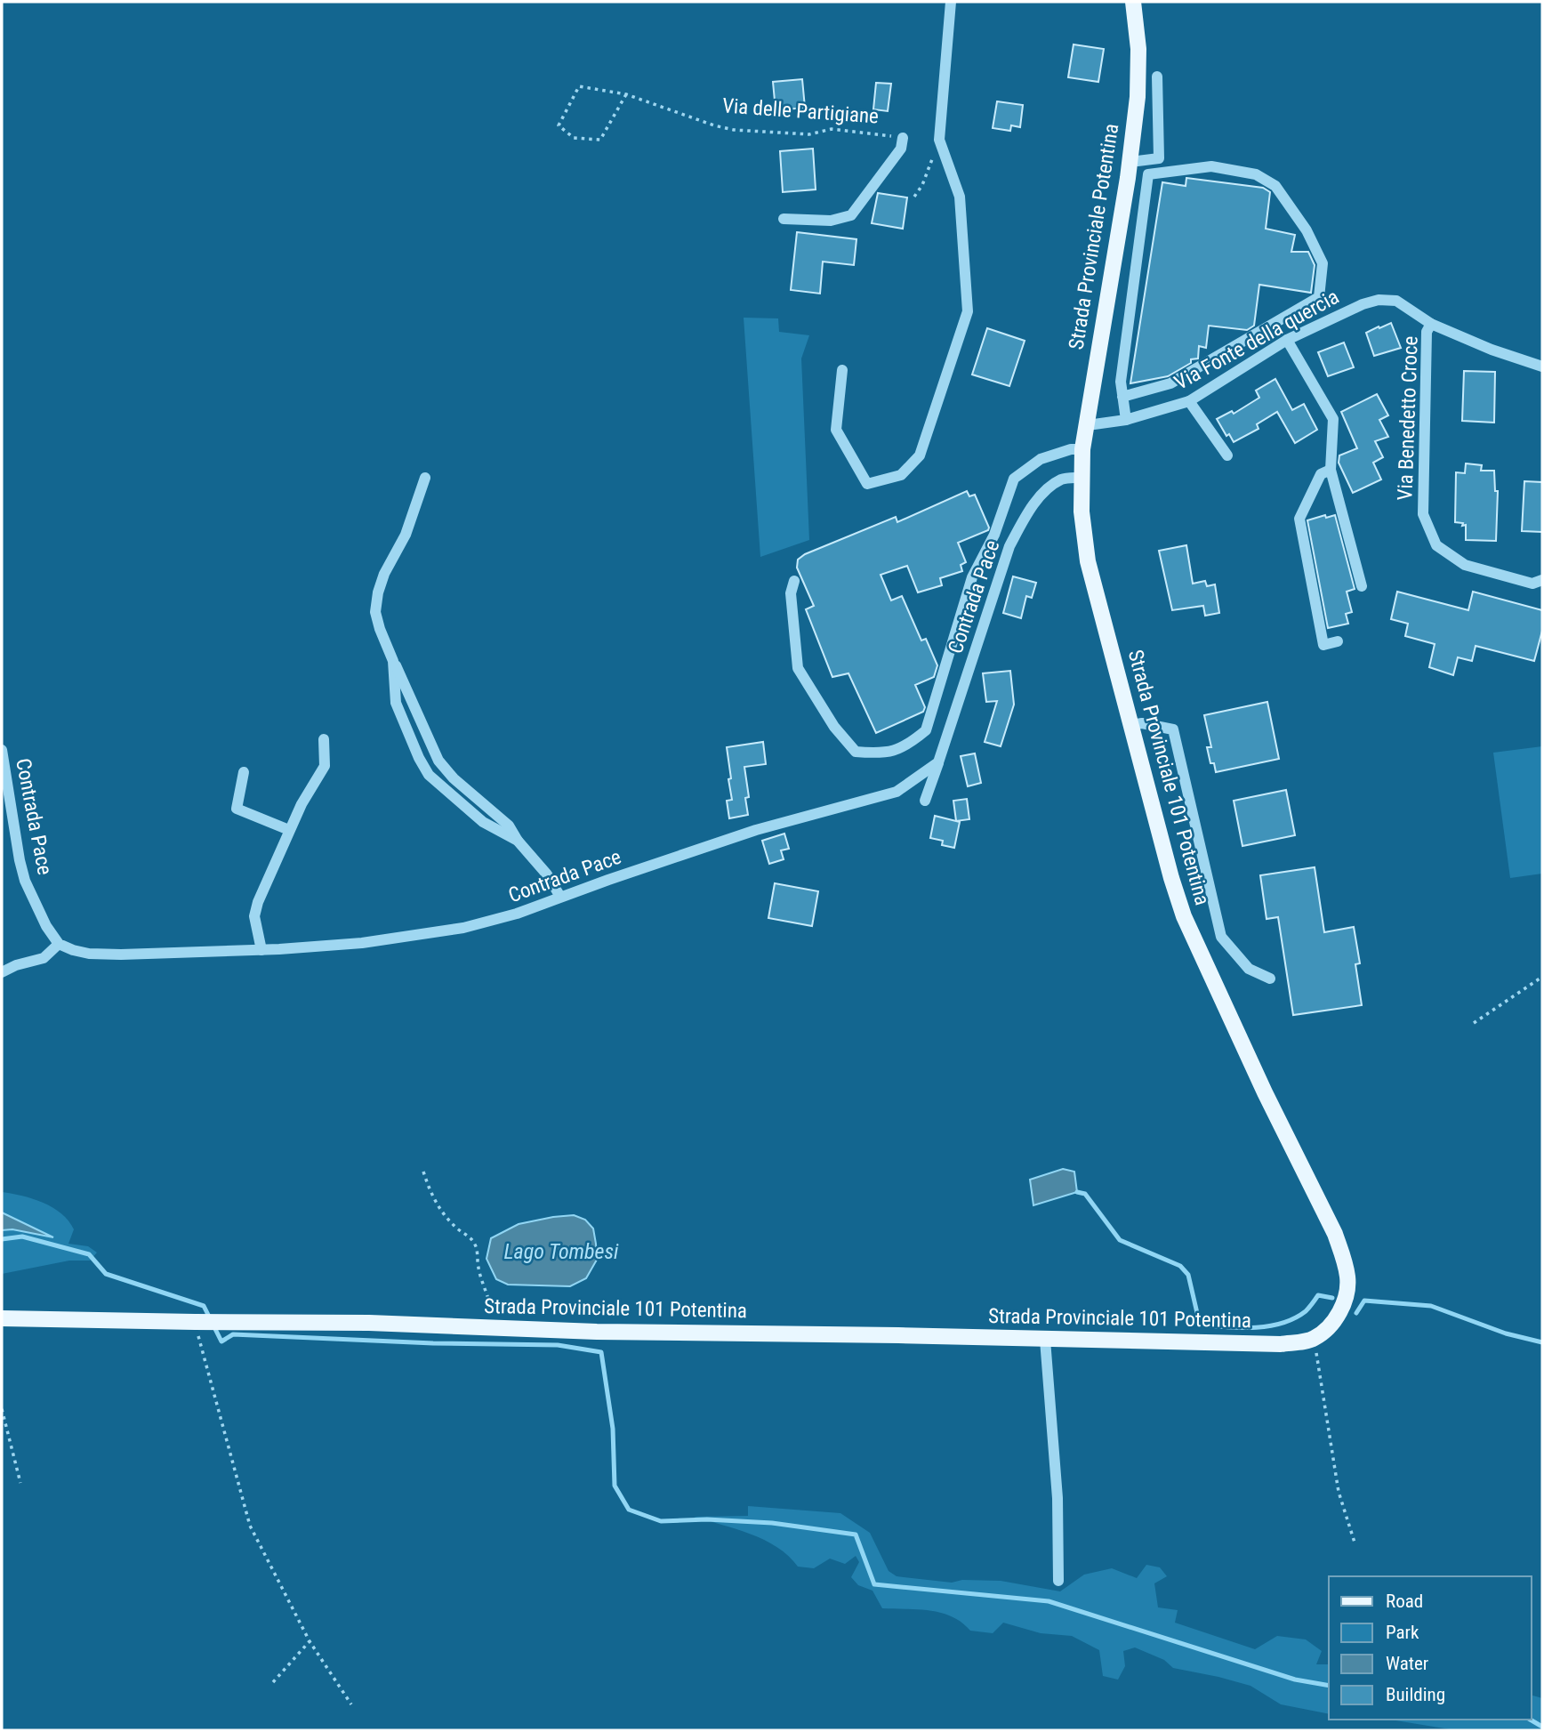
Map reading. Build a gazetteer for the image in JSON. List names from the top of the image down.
{
  "streets": {
    "main road": ["Strada Provinciale Potentina", "Strada Provinciale 101 Potentina"],
    "street": [
      "Via delle Partigiane",
      "Via Fonte della quercia",
      "Via Benedetto Croce",
      "Contrada Pace"
    ]
  },
  "crossings": [
    ["Strada Provinciale Potentina", "Via Fonte della quercia"],
    ["Strada Provinciale Potentina", "Contrada Pace"],
    ["Strada Provinciale Potentina", "Strada Provinciale 101 Potentina"],
    ["Via Fonte della quercia", "Via Benedetto Croce"],
    ["Contrada Pace", "Strada Provinciale 101 Potentina"]
  ],
  "water": ["Lago Tombesi"],
  "legend": [
    "Road",
    "Park",
    "Water",
    "Building"
  ]
}
